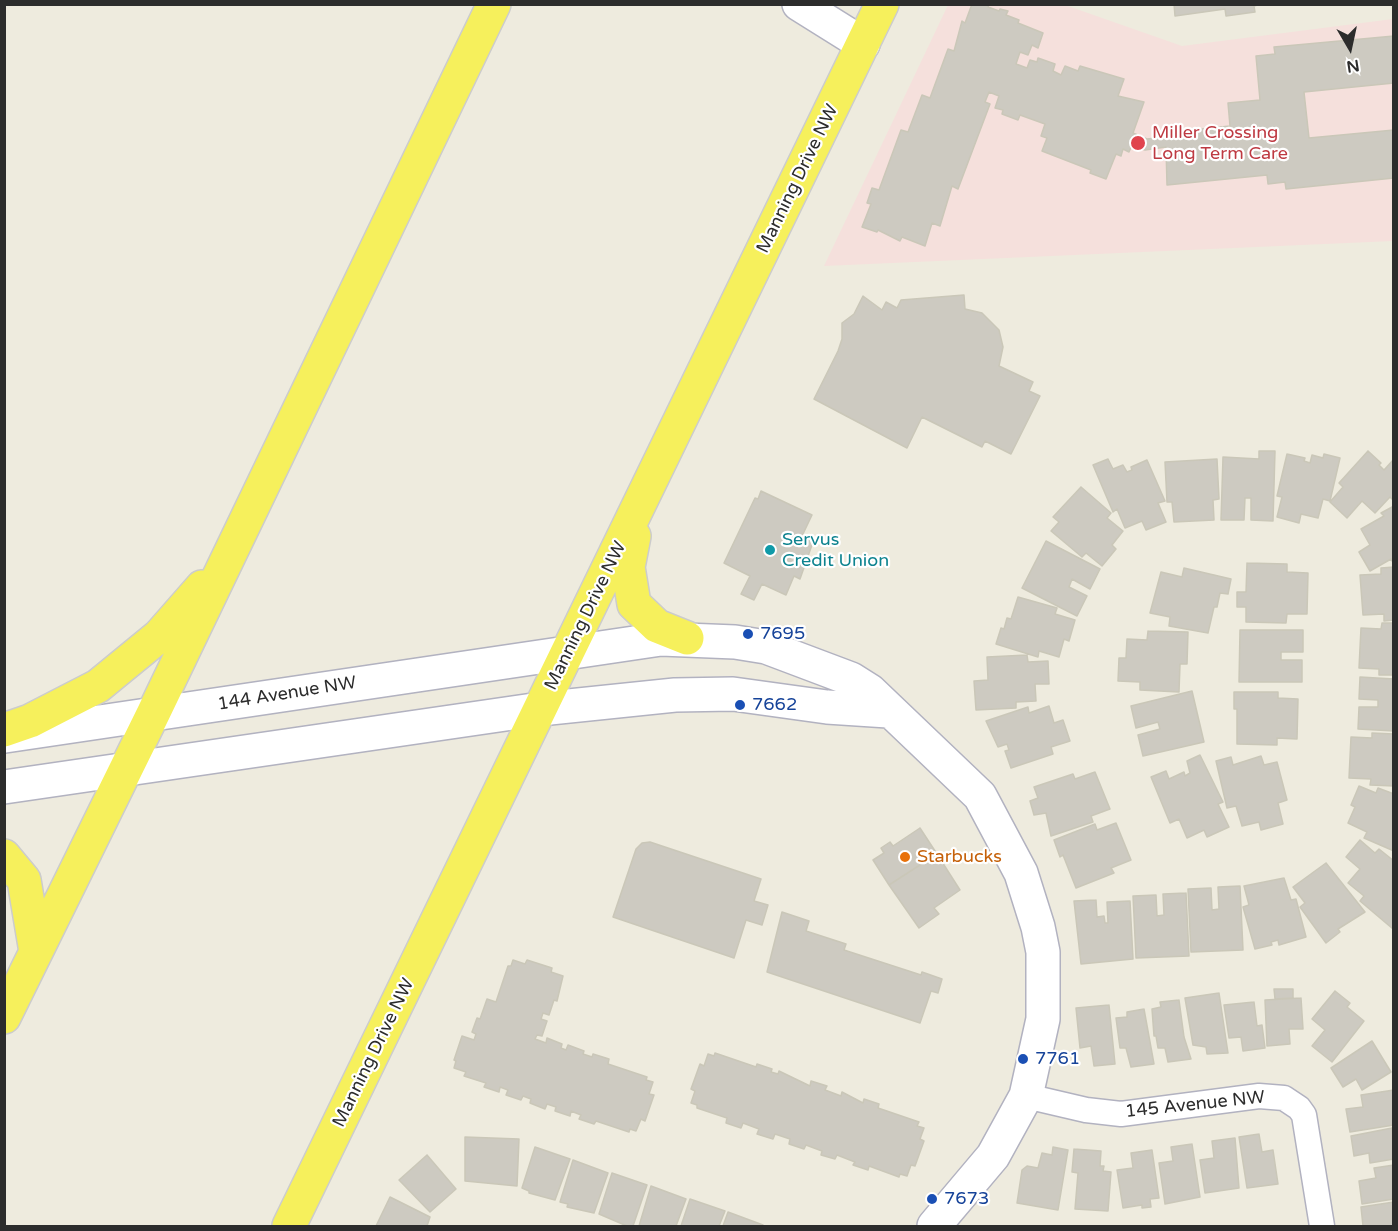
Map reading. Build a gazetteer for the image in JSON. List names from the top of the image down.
{
  "streets": {
    "main road": ["Manning Drive NW"],
    "street": ["144 Avenue NW", "145 Avenue NW"]
  },
  "crossings": [
    ["Manning Drive NW", "144 Avenue NW"],
    ["144 Avenue NW", "145 Avenue NW"]
  ],
  "places": [
    "Miller Crossing Long Term Care",
    "Servus Credit Union",
    "7695",
    "7662",
    "Starbucks",
    "7761",
    "7673"
  ],
  "north": "bottom"
}
